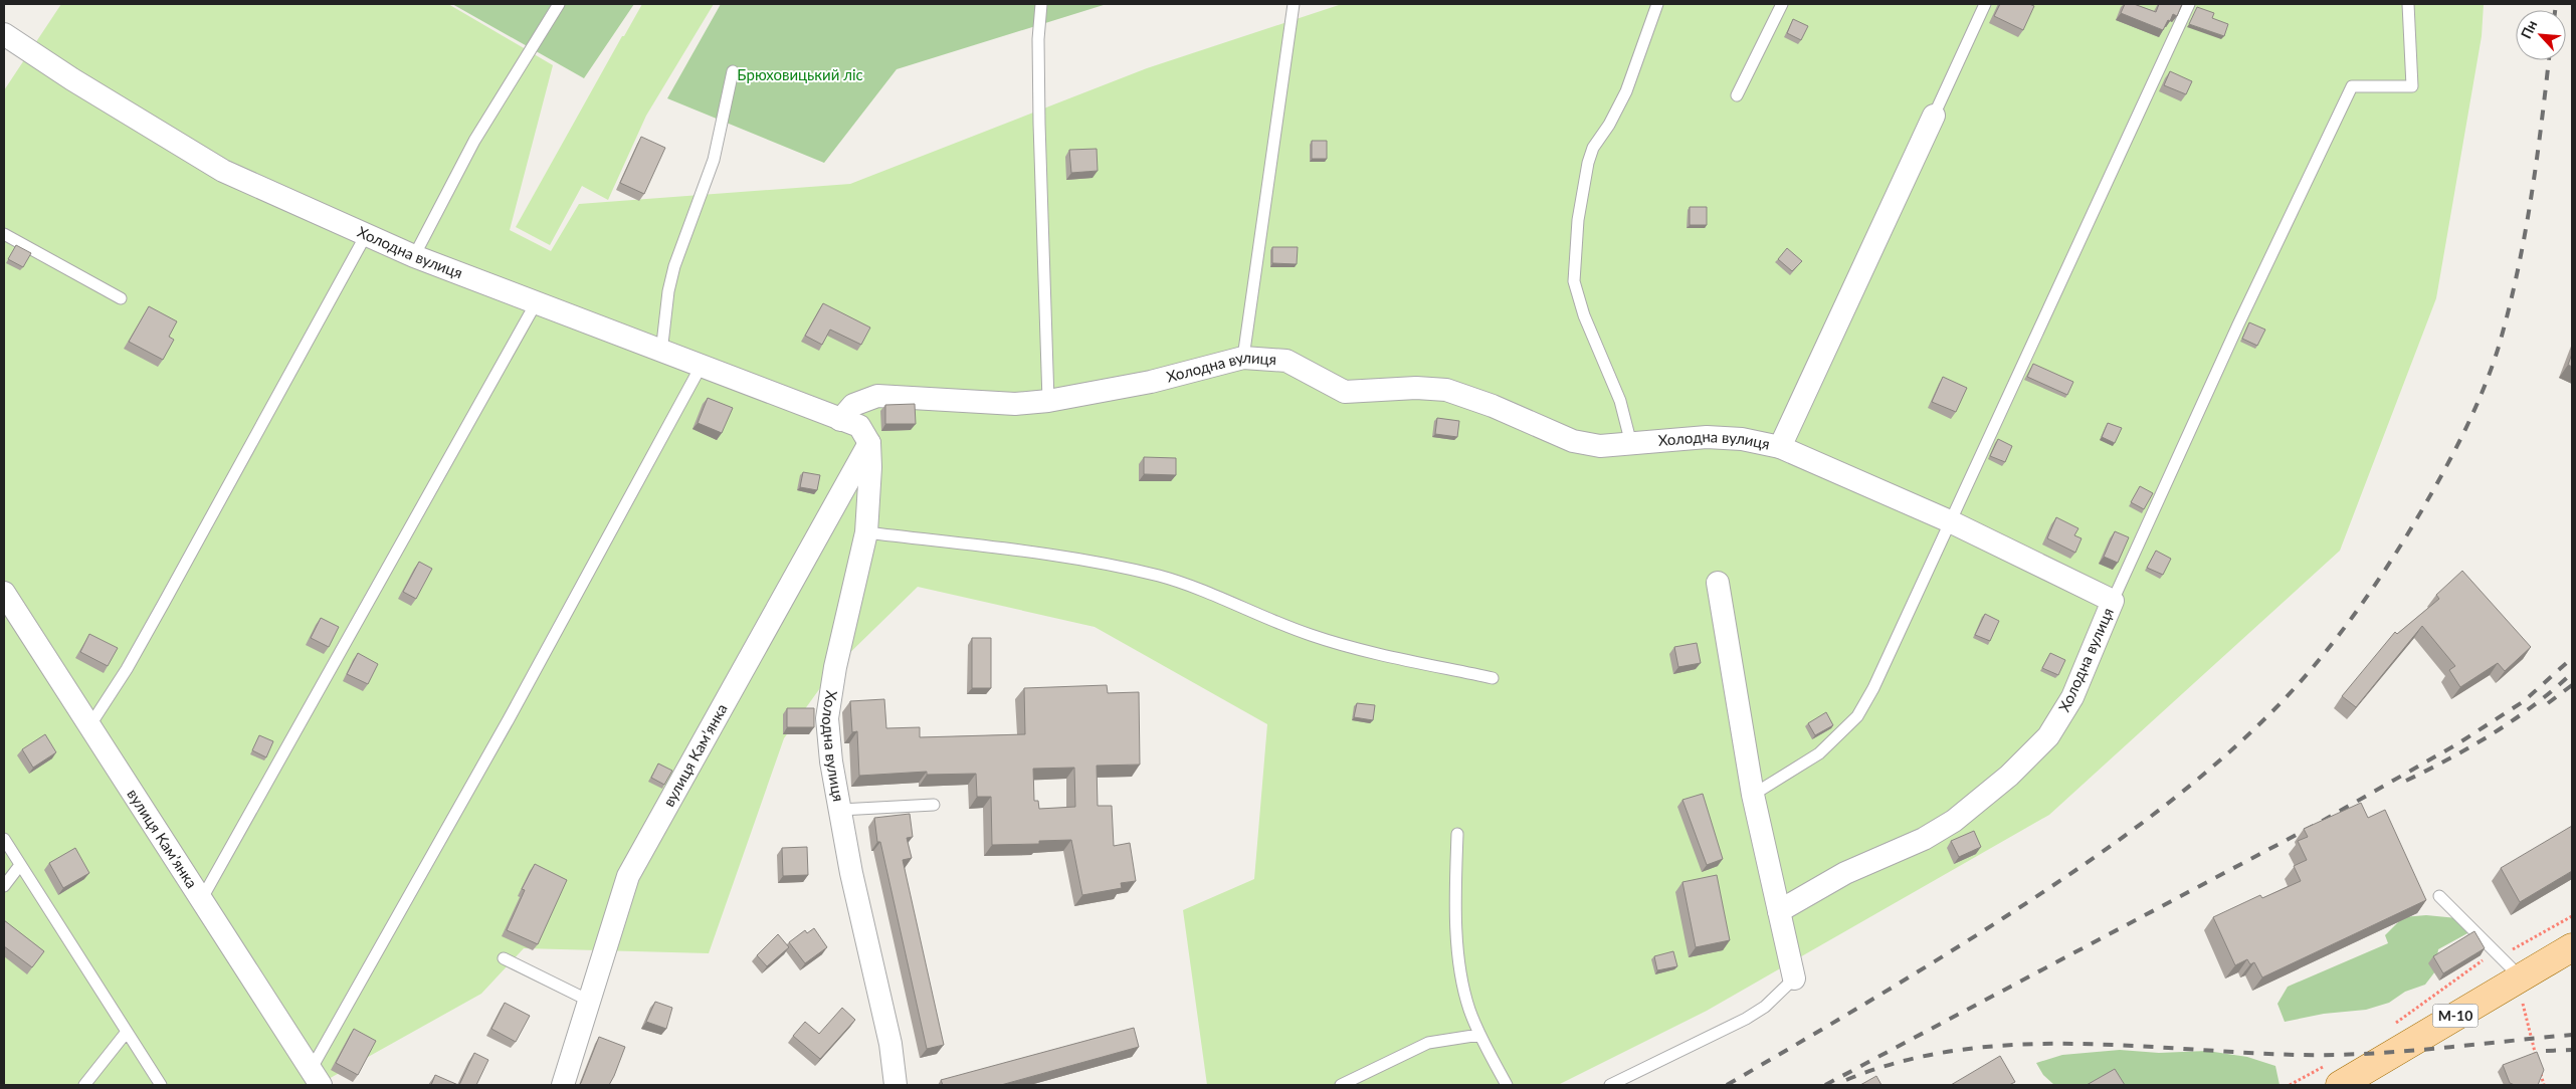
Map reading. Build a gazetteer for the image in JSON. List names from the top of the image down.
{
  "streets": {
    "main road": ["М-10"],
    "street": ["Холодна вулиця", "вулиця Камʼянка"]
  },
  "crossings": [
    ["Холодна вулиця", "вулиця Камʼянка"]
  ],
  "parks": ["Брюховицький ліс"],
  "north": "top left"
}
